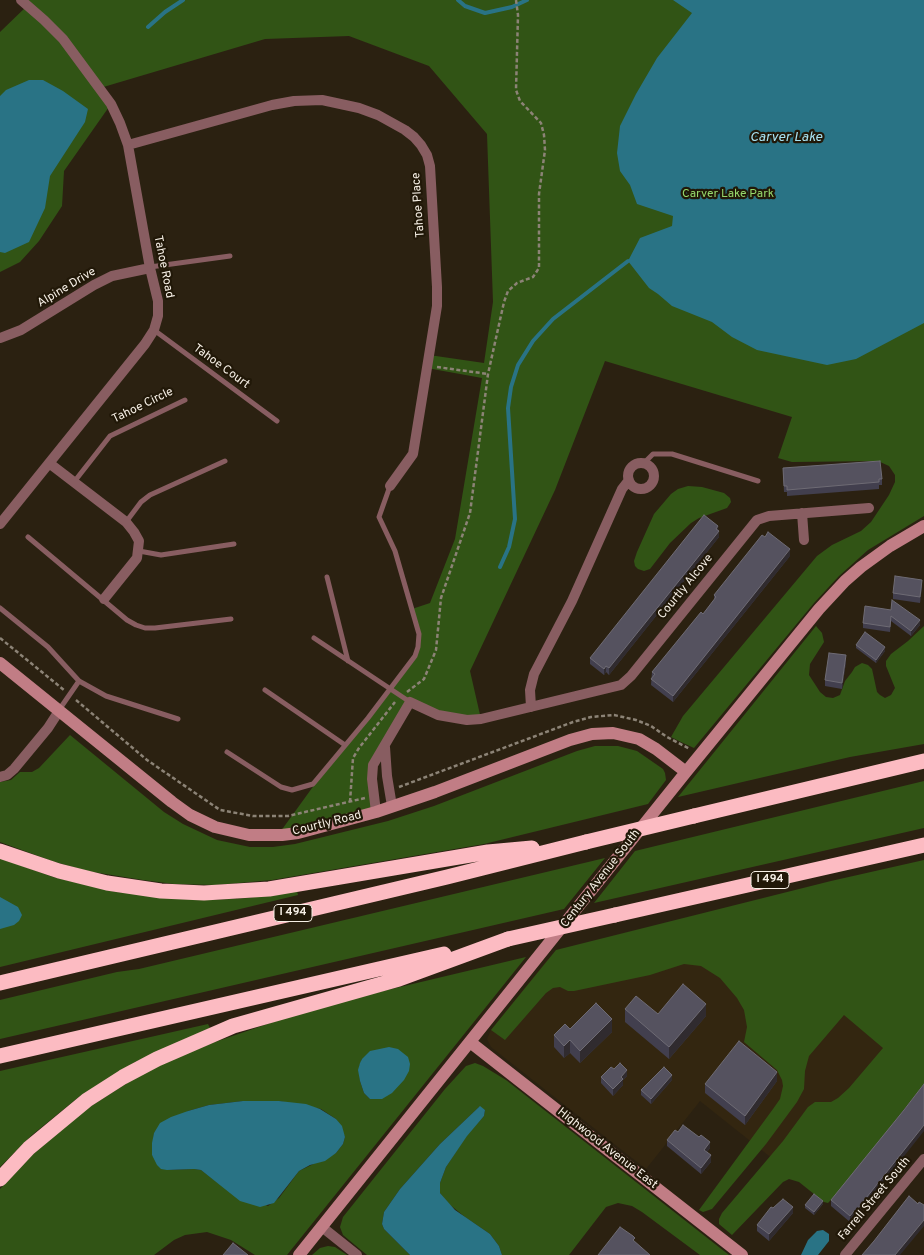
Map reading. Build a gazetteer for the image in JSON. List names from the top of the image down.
{
  "streets": {
    "highway": ["I 494"],
    "street": [
      "Tahoe Place",
      "Tahoe Road",
      "Alpine Drive",
      "Courtly Alcove",
      "Courtly Road",
      "Century Avenue South",
      "Highwood Avenue East",
      "Farrell Street South"
    ],
    "lane": ["Tahoe Court", "Tahoe Circle"]
  },
  "crossings": [
    ["Tahoe Place", "Tahoe Road"],
    ["Tahoe Road", "Alpine Drive"],
    ["Tahoe Road", "Tahoe Court"],
    ["Courtly Road", "Century Avenue South"],
    ["Century Avenue South", "Highwood Avenue East"]
  ],
  "water": ["Carver Lake"],
  "parks": ["Carver Lake Park"]
}
